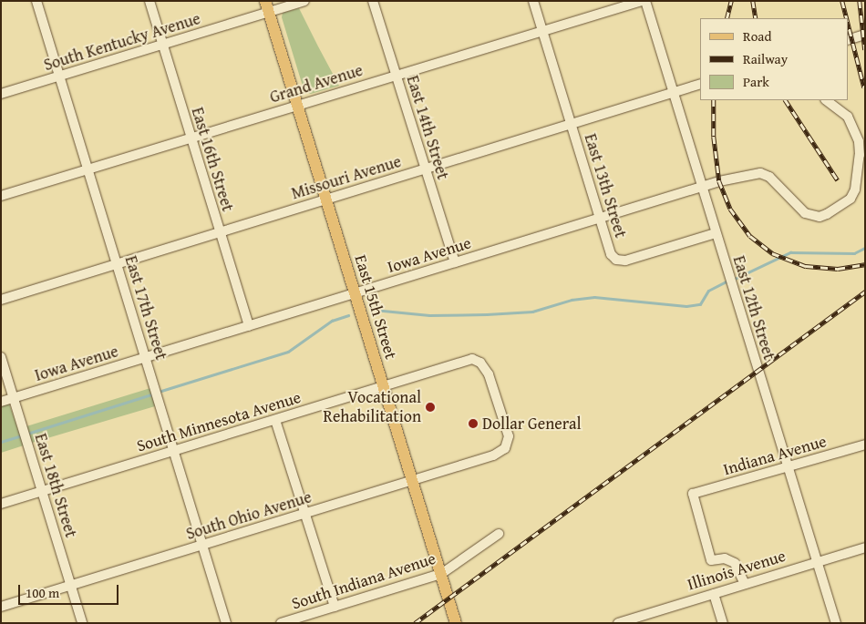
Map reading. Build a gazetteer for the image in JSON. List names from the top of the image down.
{
  "streets": {
    "main road": ["East 15th Street"],
    "street": [
      "South Kentucky Avenue",
      "Grand Avenue",
      "East 14th Street",
      "East 16th Street",
      "Missouri Avenue",
      "East 13th Street",
      "Iowa Avenue",
      "East 17th Street",
      "East 12th Street",
      "South Minnesota Avenue",
      "Indiana Avenue",
      "East 18th Street",
      "South Ohio Avenue",
      "Illinois Avenue",
      "South Indiana Avenue"
    ]
  },
  "crossings": [
    ["South Kentucky Avenue", "East 16th Street"],
    ["South Kentucky Avenue", "East 15th Street"],
    ["South Kentucky Avenue", "East 17th Street"],
    ["Grand Avenue", "East 14th Street"],
    ["Grand Avenue", "East 16th Street"],
    ["Grand Avenue", "East 13th Street"],
    ["Grand Avenue", "East 15th Street"],
    ["Grand Avenue", "East 17th Street"],
    ["East 14th Street", "Missouri Avenue"],
    ["East 14th Street", "Iowa Avenue"],
    ["East 16th Street", "Missouri Avenue"],
    ["East 16th Street", "Iowa Avenue"],
    ["Missouri Avenue", "East 13th Street"],
    ["Missouri Avenue", "East 15th Street"],
    ["Missouri Avenue", "East 17th Street"],
    ["Missouri Avenue", "East 12th Street"],
    ["East 13th Street", "Iowa Avenue"],
    ["East 13th Street", "East 12th Street"],
    ["Iowa Avenue", "East 15th Street"],
    ["Iowa Avenue", "East 17th Street"],
    ["Iowa Avenue", "East 12th Street"],
    ["Iowa Avenue", "East 18th Street"],
    ["East 15th Street", "South Minnesota Avenue"],
    ["East 15th Street", "South Ohio Avenue"],
    ["East 15th Street", "South Indiana Avenue"],
    ["East 17th Street", "South Minnesota Avenue"],
    ["East 17th Street", "South Ohio Avenue"],
    ["East 12th Street", "Indiana Avenue"],
    ["East 12th Street", "Illinois Avenue"],
    ["South Minnesota Avenue", "East 18th Street"],
    ["South Minnesota Avenue", "South Ohio Avenue"],
    ["Indiana Avenue", "Illinois Avenue"],
    ["East 18th Street", "South Ohio Avenue"]
  ],
  "places": ["Vocational Rehabilitation", "Dollar General"],
  "legend": ["Road", "Railway", "Park"],
  "scale_bar": "100 m"
}
